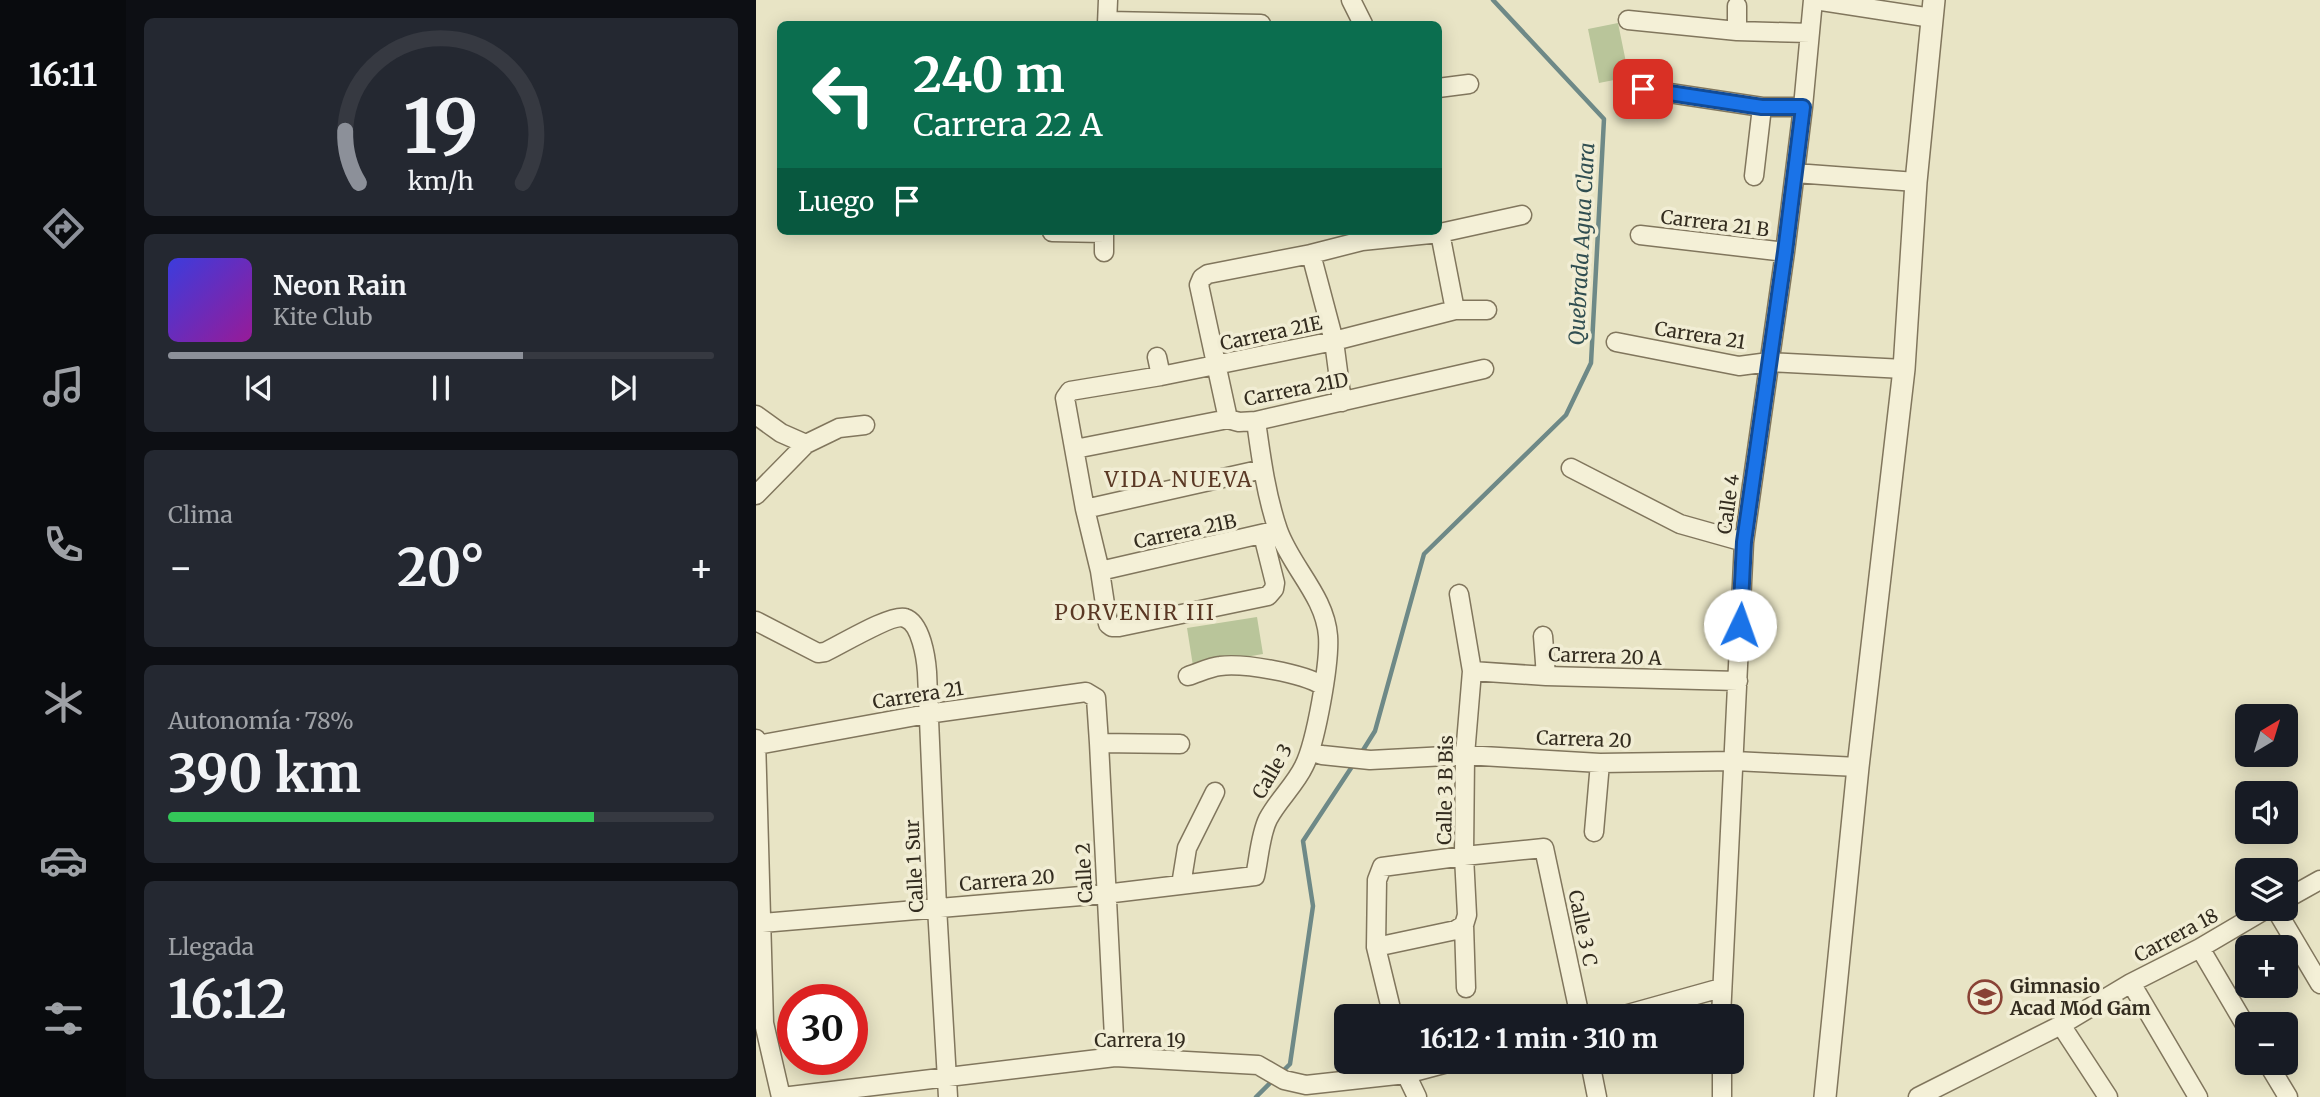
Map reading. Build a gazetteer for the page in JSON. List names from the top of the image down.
{
  "streets": {
    "street": [
      "Carrera 21 B",
      "Carrera 21E",
      "Carrera 21",
      "Carrera 21D",
      "Calle 4",
      "Carrera 21B",
      "Carrera 20 A",
      "Carrera 20",
      "Calle 3",
      "Calle 3 B Bis",
      "Calle 1 Sur",
      "Calle 2",
      "Calle 3 C",
      "Carrera 18",
      "Carrera 19"
    ]
  },
  "crossings": [
    ["Carrera 21 B", "Calle 4"],
    ["Carrera 21E", "Carrera 21D"],
    ["Carrera 21", "Calle 4"],
    ["Carrera 21", "Calle 1 Sur"],
    ["Carrera 21", "Calle 2"],
    ["Calle 4", "Carrera 20 A"],
    ["Calle 4", "Carrera 20"],
    ["Carrera 21B", "Calle 3"],
    ["Carrera 20 A", "Calle 3 B Bis"],
    ["Carrera 20", "Calle 3"],
    ["Carrera 20", "Calle 3 B Bis"],
    ["Carrera 20", "Calle 1 Sur"],
    ["Carrera 20", "Calle 2"],
    ["Calle 3 B Bis", "Calle 3 C"],
    ["Calle 1 Sur", "Carrera 19"],
    ["Calle 2", "Carrera 19"]
  ],
  "districts": ["VIDA NUEVA", "PORVENIR III"],
  "water": ["Quebrada Agua Clara"],
  "places": {
    "school or university": ["Gimnasio Acad Mod Gam"]
  },
  "north": "top right",
  "page": {
    "tabs": "16:11",
    "turn": ["240 m", "Carrera 22 A"],
    "then": "Luego",
    "song": ["Neon Rain", "Kite Club"],
    "tile": [
      "Clima",
      ["Autonomía · 78%", "390 km"],
      ["Llegada", "16:12"]
    ],
    "heat": ["−", "20°", "+"],
    "map_buttons": ["+", "−"],
    "limit": "30",
    "trip": "16:12 · 1 min · 310 m",
    "gauge": ["19", "km/h"]
  }
}
